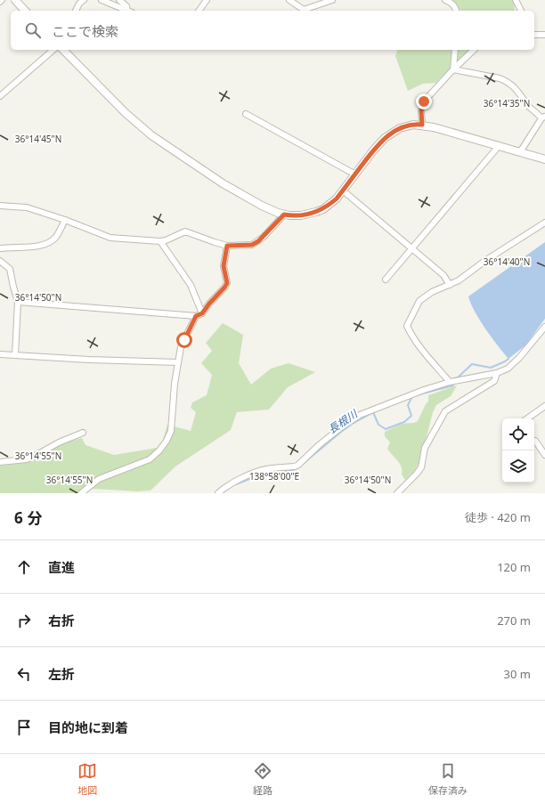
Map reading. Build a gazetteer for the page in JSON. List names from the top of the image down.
{
  "water": ["長根川"],
  "page": {
    "search": "ここで検索",
    "heading": ["6 分", "徒歩 · 420 m"],
    "list": [
      ["直進", "120 m"],
      ["右折", "270 m"],
      ["左折", "30 m"],
      "目的地に到着"
    ],
    "nav": ["地図", "経路", "保存済み"]
  },
  "coordinates": [
    "36°14'35\"N",
    "36°14'45\"N",
    "36°14'40\"N",
    "36°14'50\"N",
    "36°14'55\"N",
    "138°58'00\"E"
  ]
}
